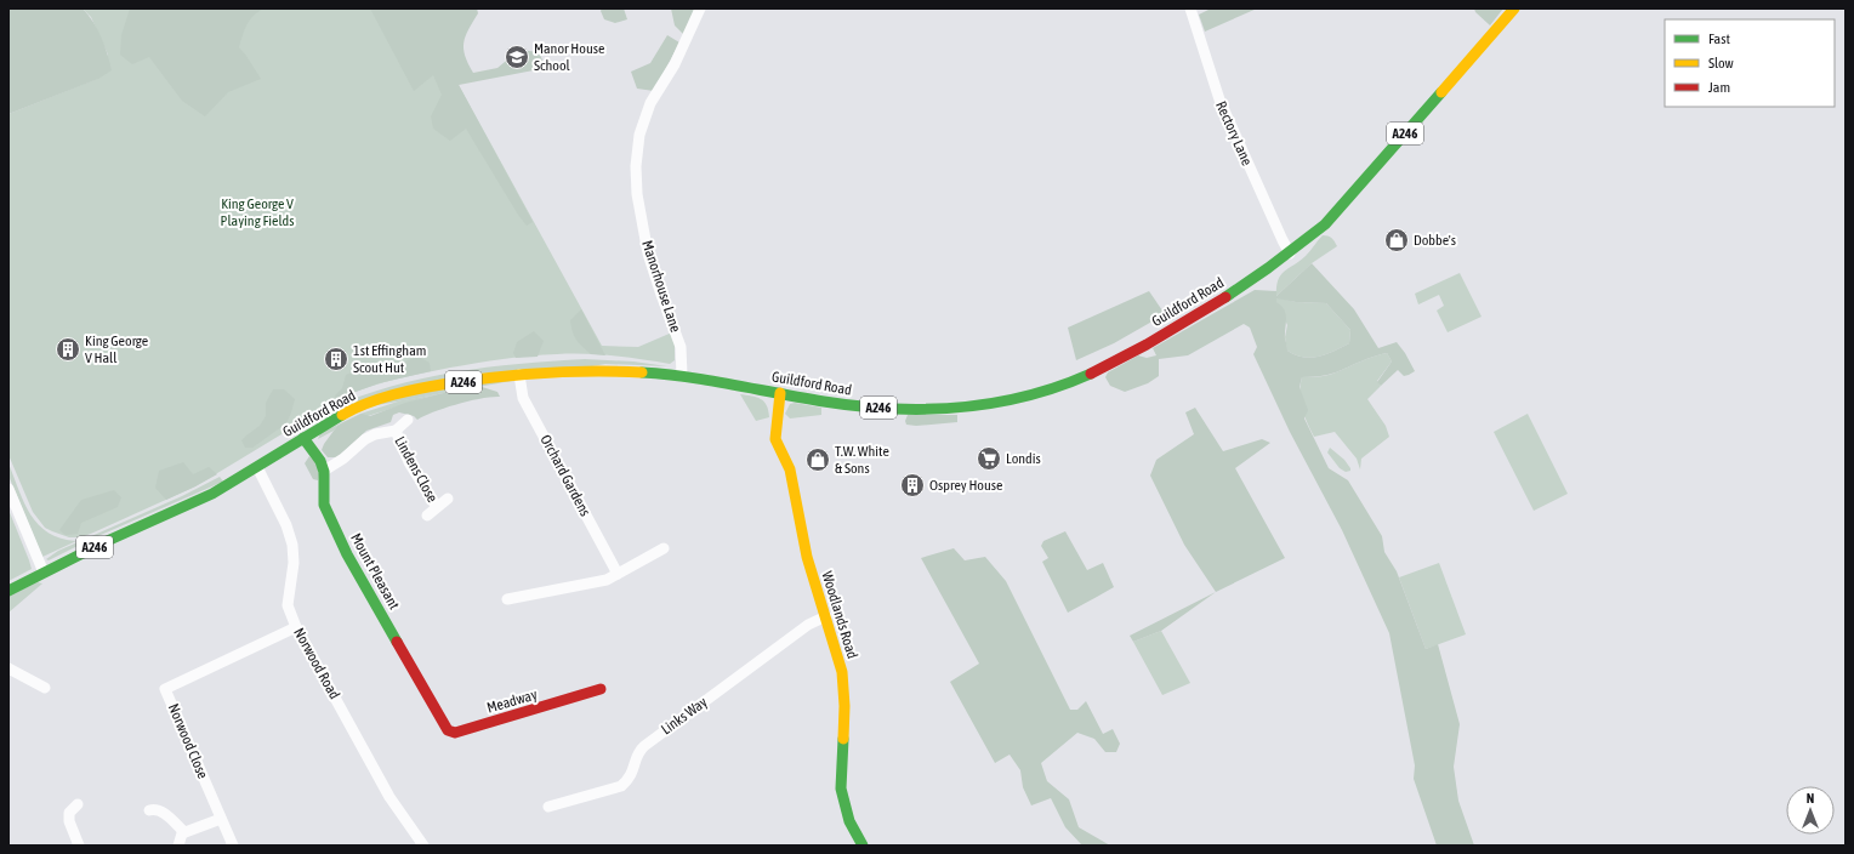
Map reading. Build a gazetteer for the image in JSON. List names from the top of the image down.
{
  "streets": {
    "main road": [
      "A246",
      "Guildford Road",
      "Mount Pleasant",
      "Woodlands Road",
      "Meadway"
    ],
    "street": [
      "Rectory Lane",
      "Manorhouse Lane",
      "Lindens Close",
      "Orchard Gardens",
      "Norwood Road",
      "Links Way",
      "Norwood Close"
    ]
  },
  "crossings": [
    ["Rectory Lane", "Guildford Road"],
    ["Manorhouse Lane", "Guildford Road"],
    ["Guildford Road", "Orchard Gardens"],
    ["Guildford Road", "Woodlands Road"],
    ["Guildford Road", "Norwood Road"],
    ["Lindens Close", "Mount Pleasant"],
    ["Mount Pleasant", "Meadway"],
    ["Woodlands Road", "Links Way"],
    ["Norwood Road", "Norwood Close"]
  ],
  "parks": ["King George V Playing Fields"],
  "places": {
    "school or university": ["Manor House School"],
    "shop": ["Dobbe's", "T.W. White & Sons"],
    "building": ["King George V Hall", "1st Effingham Scout Hut", "Osprey House"],
    "supermarket": ["Londis"]
  },
  "legend": ["Fast", "Slow", "Jam"],
  "north": "top"
}
